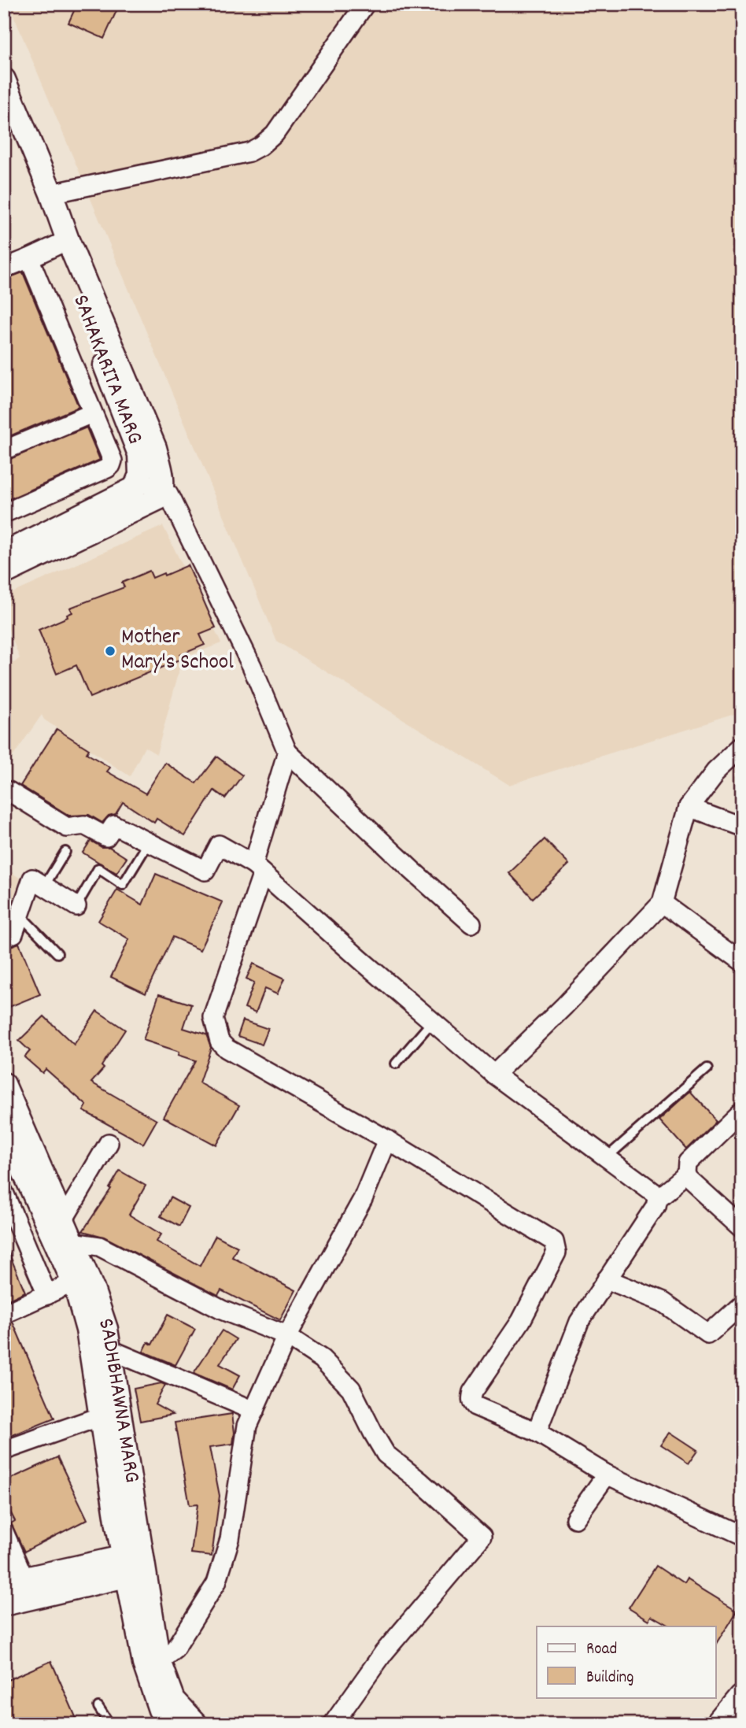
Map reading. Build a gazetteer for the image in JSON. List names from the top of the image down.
{
  "streets": {
    "street": ["SAHAKARITA MARG", "SADHBHAWNA MARG"]
  },
  "places": ["Mother Mary's School"],
  "legend": ["Road", "Building"]
}
